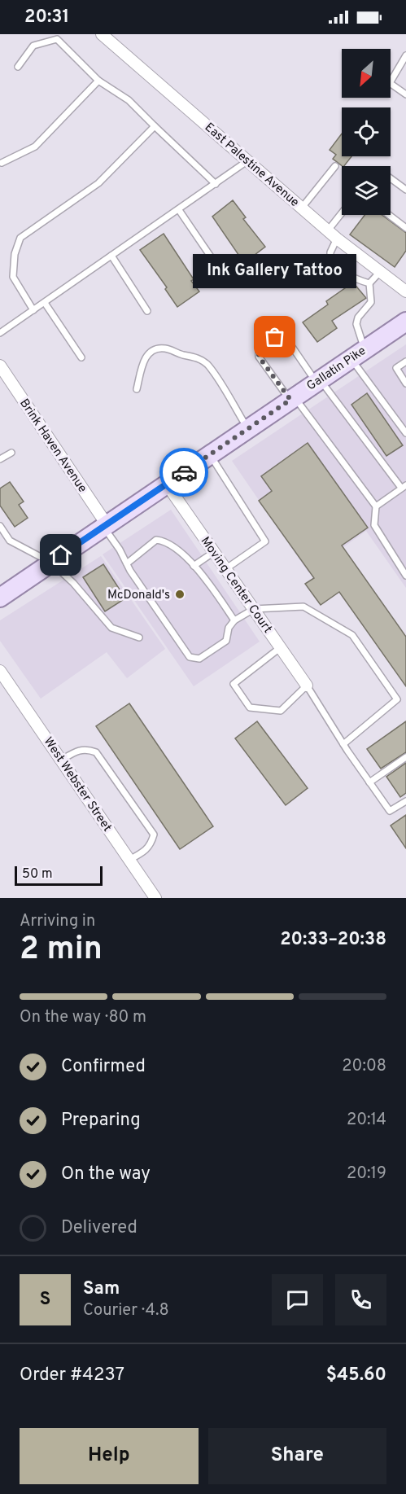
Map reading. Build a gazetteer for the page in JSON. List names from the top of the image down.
{
  "streets": {
    "main road": ["Gallatin Pike"],
    "street": [
      "East Palestine Avenue",
      "Brink Haven Avenue",
      "Moving Center Court",
      "West Webster Street"
    ]
  },
  "crossings": [
    ["Gallatin Pike", "Brink Haven Avenue"],
    ["Gallatin Pike", "Moving Center Court"]
  ],
  "places": ["Ink Gallery Tattoo", "McDonald's"],
  "scale_bar": "50 m",
  "north": "bottom left",
  "page": {
    "status": "20:31",
    "bubble": "Ink Gallery Tattoo",
    "scale": "50 m",
    "heading": ["2 min", "Arriving in", "20:33–20:38"],
    "panel": [
      "Sam",
      "Courier · 4.8",
      "Order #4237",
      "$45.60"
    ],
    "bar": "On the way · 80 m",
    "list": [
      ["Confirmed", "20:08"],
      ["Preparing", "20:14"],
      ["On the way", "20:19"],
      "Delivered"
    ],
    "round": "S",
    "buttons": ["Help", "Share"]
  }
}
